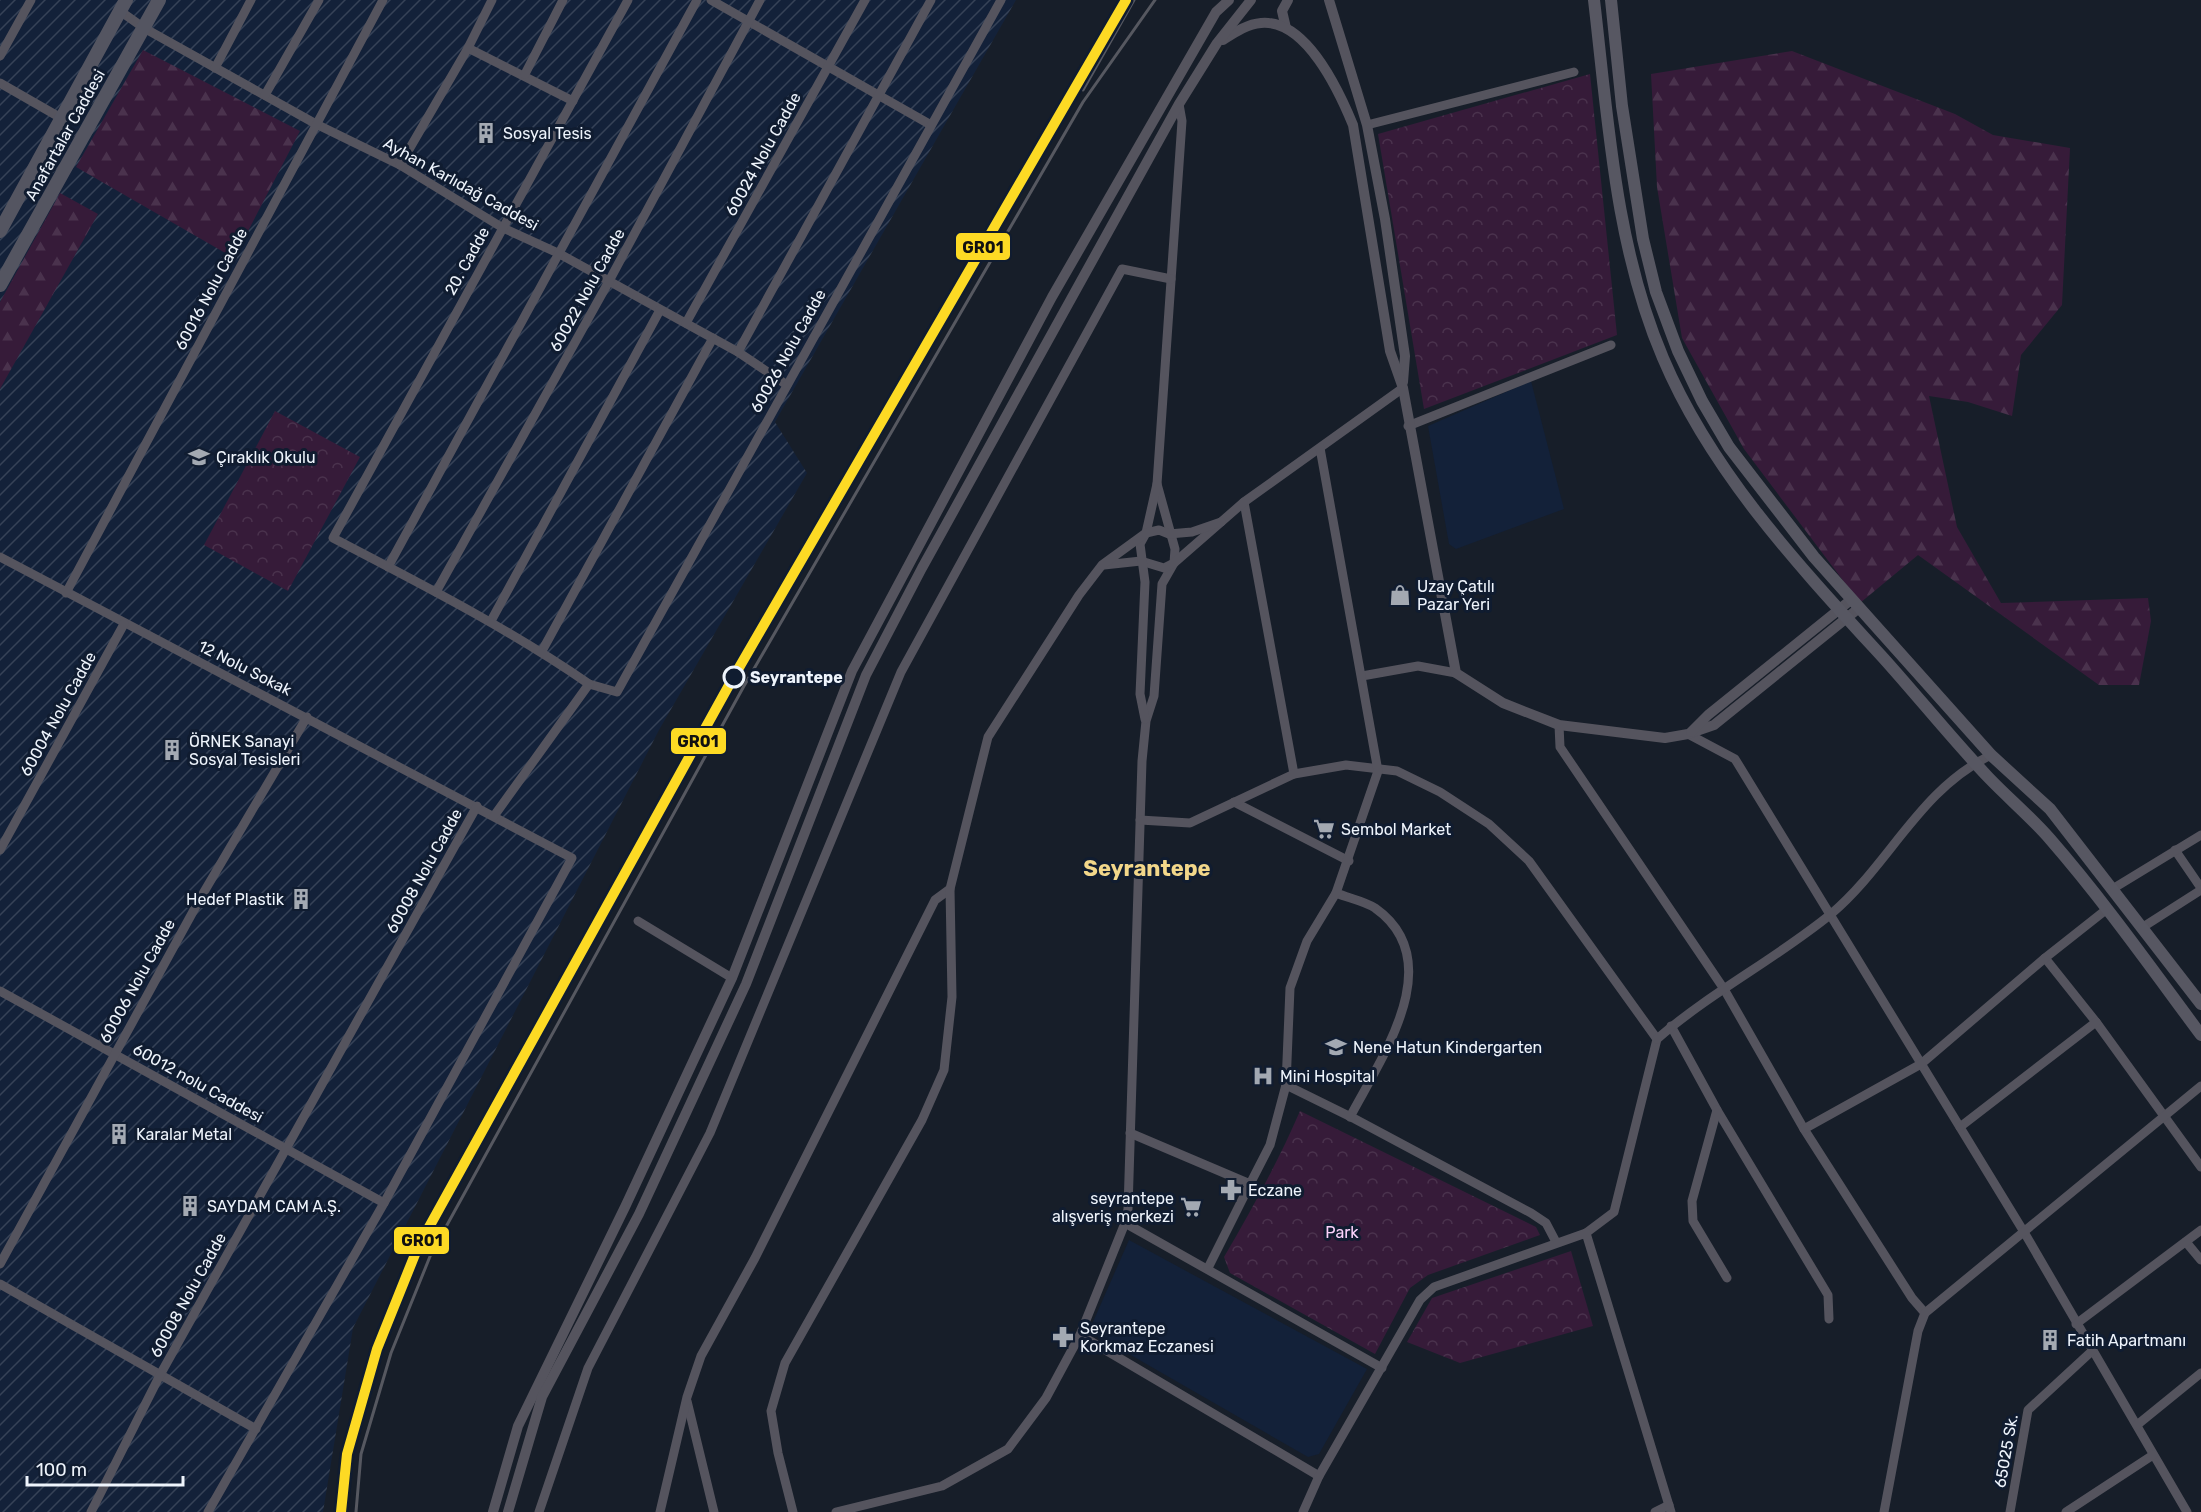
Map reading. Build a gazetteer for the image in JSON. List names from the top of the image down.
{
  "streets": {
    "main road": ["Anafartalar Caddesi"],
    "street": [
      "60024 Nolu Cadde",
      "Ayhan Karlıdağ Caddesi",
      "20. Cadde",
      "60016 Nolu Cadde",
      "60022 Nolu Cadde",
      "60026 Nolu Cadde",
      "12 Nolu Sokak",
      "60004 Nolu Cadde",
      "60008 Nolu Cadde",
      "60006 Nolu Cadde",
      "60012 nolu Caddesi",
      "65025 Sk."
    ]
  },
  "crossings": [
    ["Anafartalar Caddesi", "Ayhan Karlıdağ Caddesi"],
    ["60024 Nolu Cadde", "Ayhan Karlıdağ Caddesi"],
    ["Ayhan Karlıdağ Caddesi", "20. Cadde"],
    ["Ayhan Karlıdağ Caddesi", "60016 Nolu Cadde"],
    ["Ayhan Karlıdağ Caddesi", "60022 Nolu Cadde"],
    ["Ayhan Karlıdağ Caddesi", "60026 Nolu Cadde"],
    ["60016 Nolu Cadde", "12 Nolu Sokak"],
    ["12 Nolu Sokak", "60004 Nolu Cadde"],
    ["12 Nolu Sokak", "60008 Nolu Cadde"],
    ["12 Nolu Sokak", "60006 Nolu Cadde"],
    ["60008 Nolu Cadde", "60012 nolu Caddesi"],
    ["60006 Nolu Cadde", "60012 nolu Caddesi"]
  ],
  "districts": ["Seyrantepe"],
  "parks": ["Park"],
  "places": {
    "building": [
      "Sosyal Tesis",
      "ÖRNEK Sanayi Sosyal Tesisleri",
      "Hedef Plastik",
      "Karalar Metal",
      "SAYDAM CAM A.Ş.",
      "Fatih Apartmanı"
    ],
    "school or university": ["Çıraklık Okulu", "Nene Hatun Kindergarten"],
    "shop": ["Uzay Çatılı Pazar Yeri"],
    "other": ["Seyrantepe"],
    "supermarket": ["Sembol Market", "seyrantepe alışveriş merkezi"],
    "hospital": ["Mini Hospital"],
    "pharmacy": ["Eczane", "Seyrantepe Korkmaz Eczanesi"]
  },
  "lines": ["transit line GR01"],
  "scale_bar": "100 m"
}
